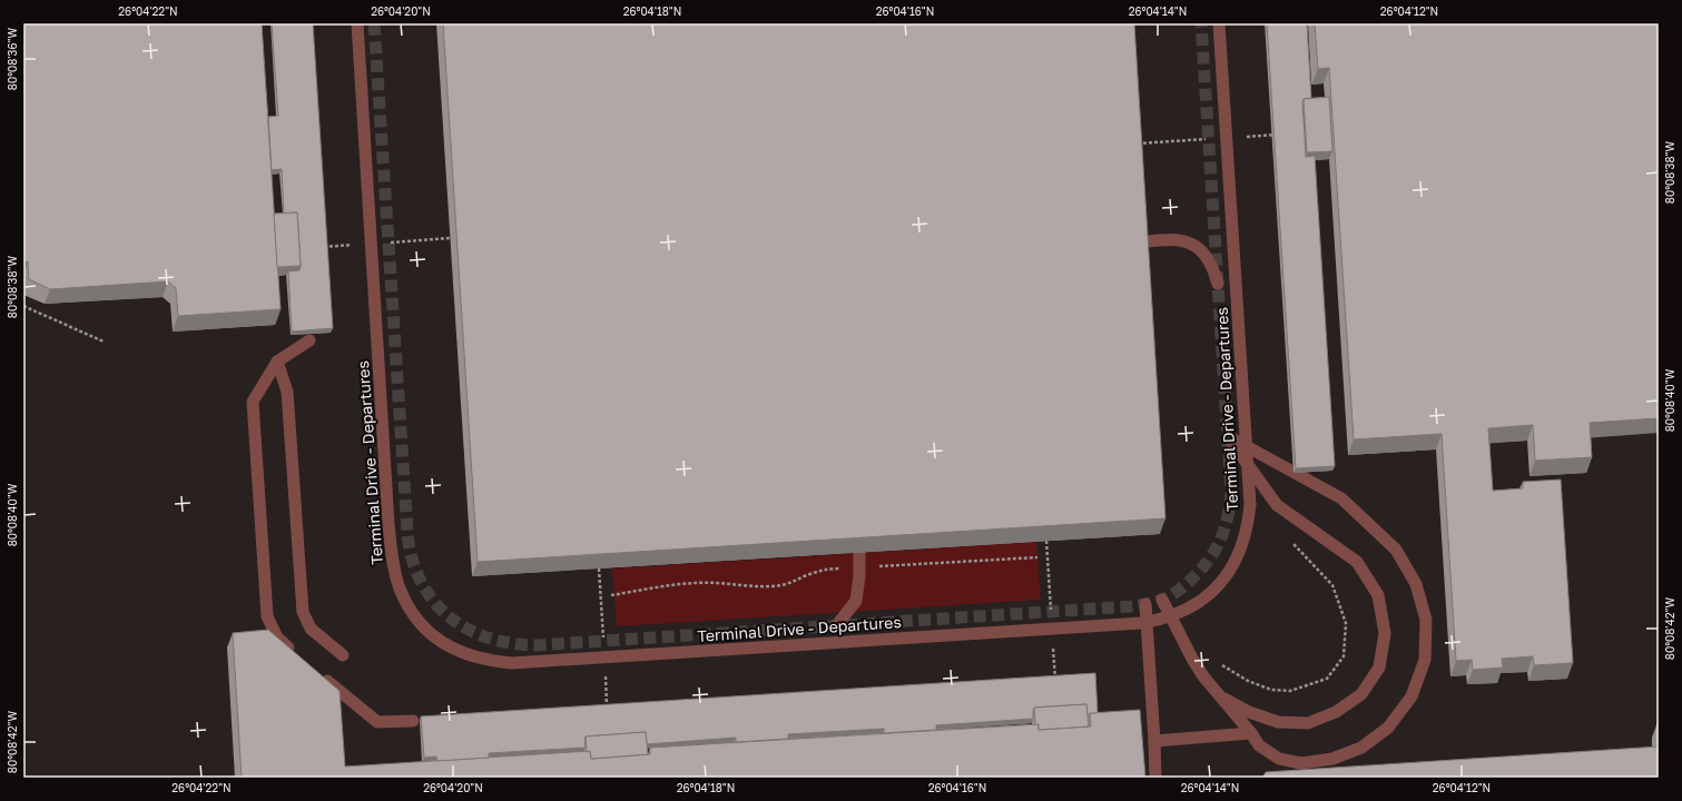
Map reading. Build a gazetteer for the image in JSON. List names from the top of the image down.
{
  "streets": {
    "street": ["Terminal Drive - Departures"]
  },
  "coordinates": [
    "26°04'22\"N",
    "26°04'20\"N",
    "26°04'18\"N",
    "26°04'16\"N",
    "26°04'14\"N",
    "26°04'12\"N",
    "80°08'36\"W",
    "80°08'38\"W",
    "80°08'40\"W",
    "80°08'42\"W"
  ]
}
